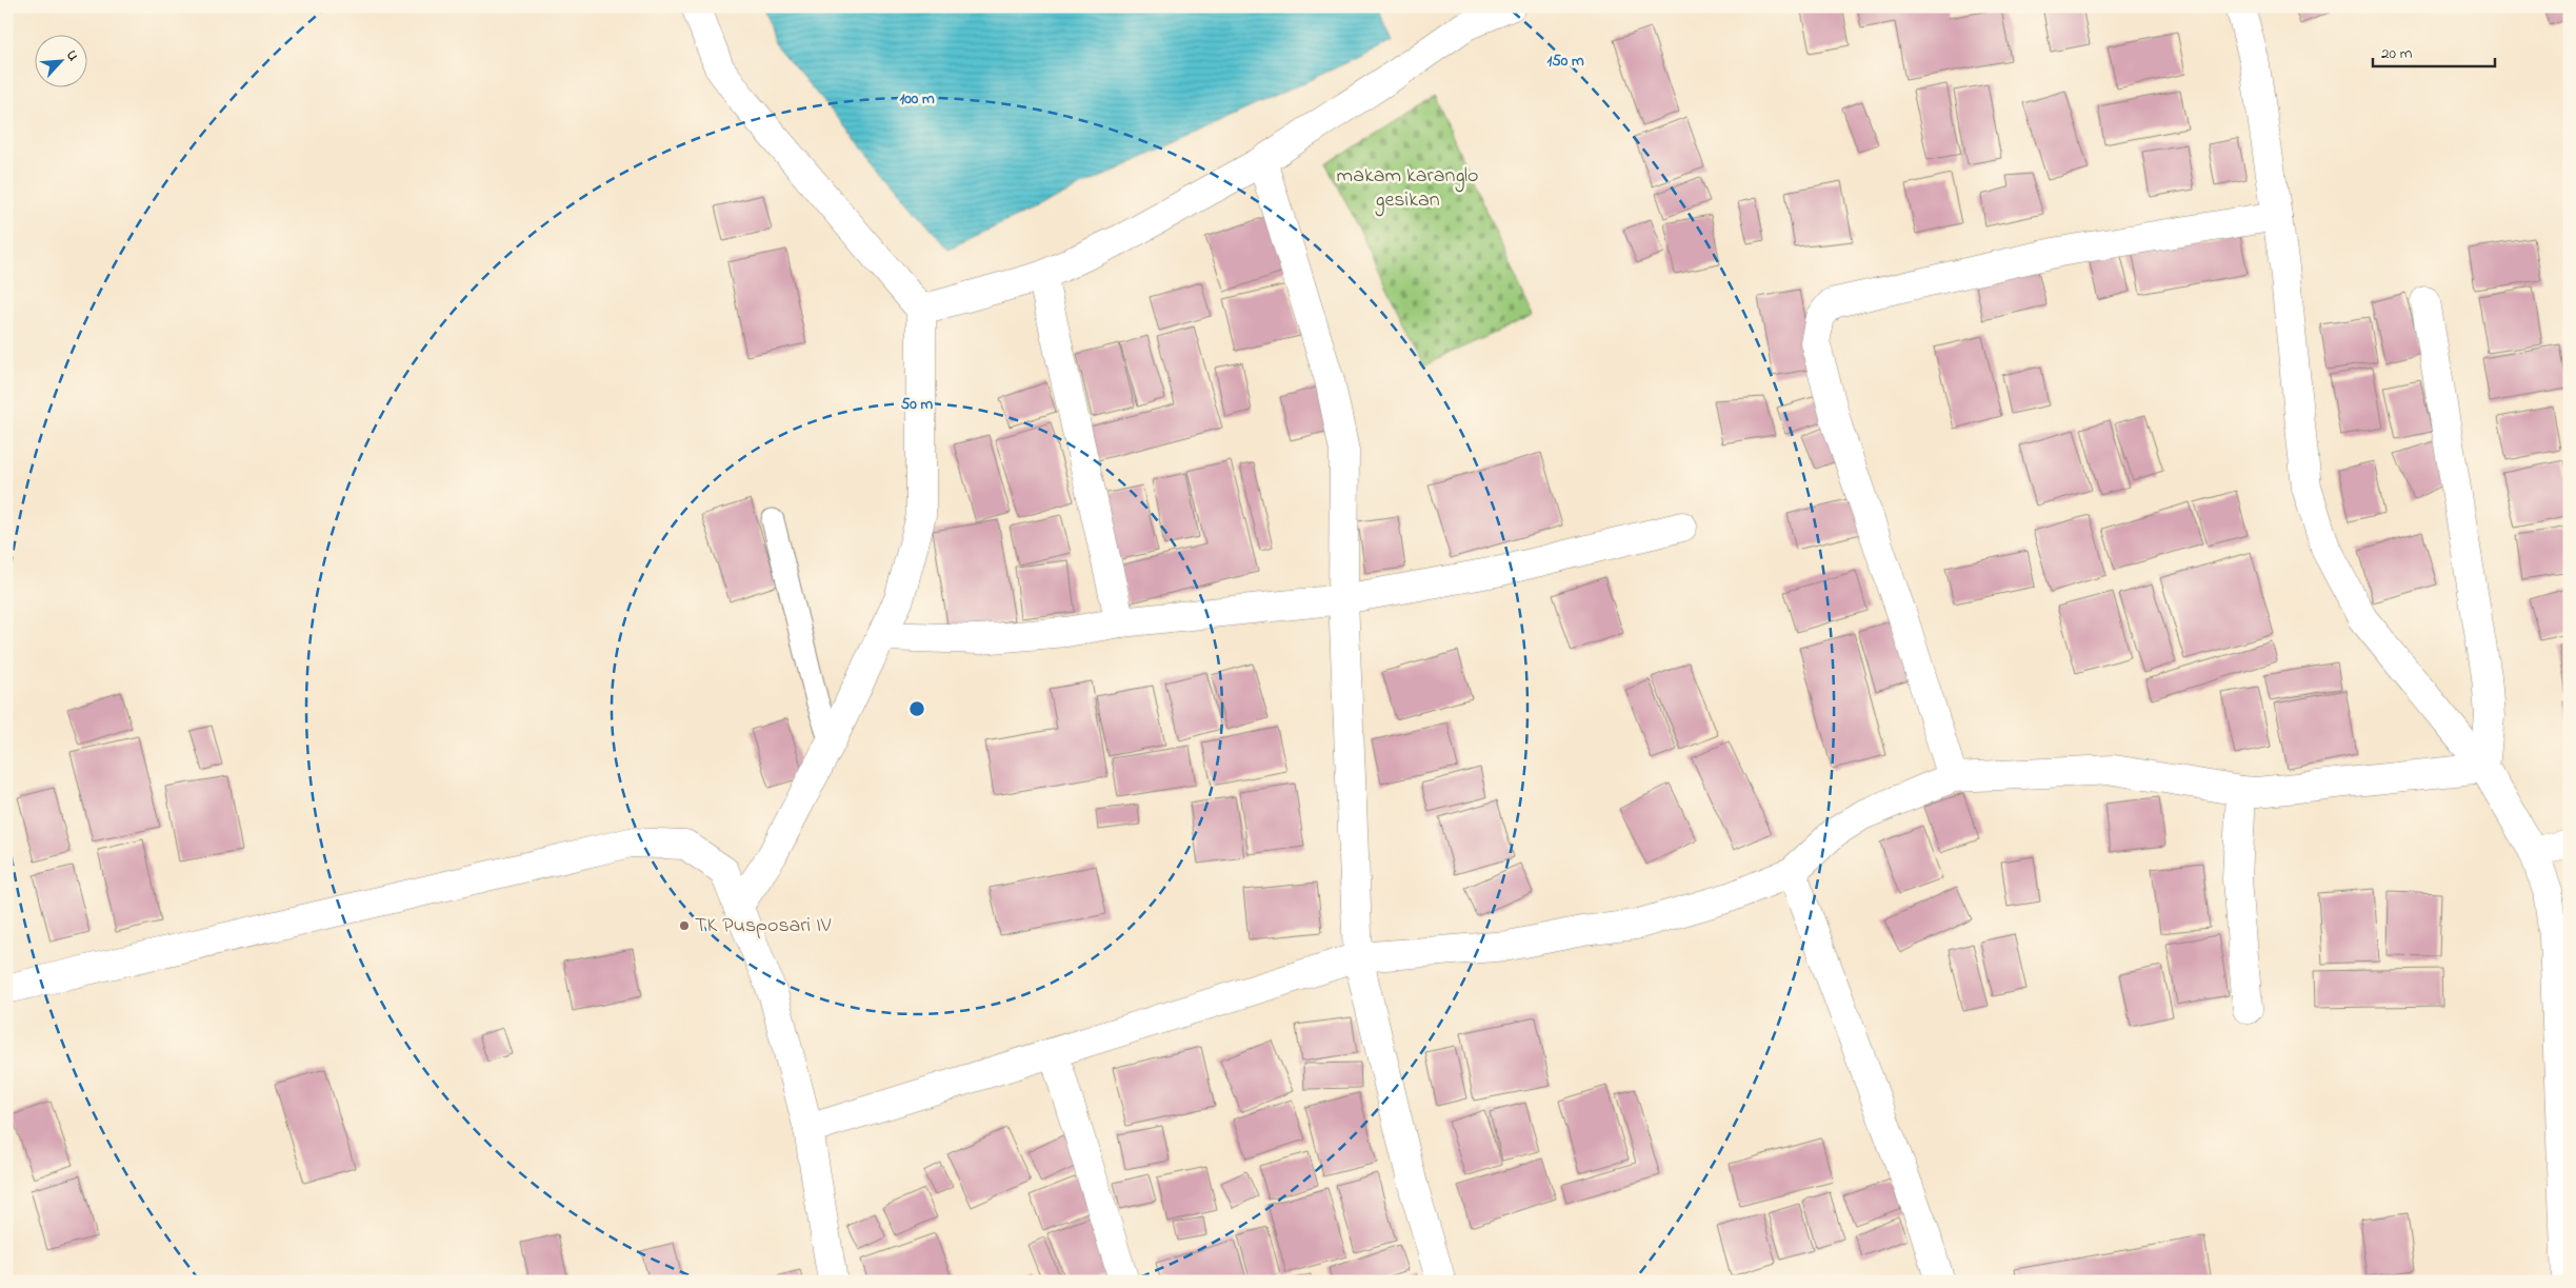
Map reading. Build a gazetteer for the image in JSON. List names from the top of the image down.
{
  "parks": ["makam karanglo gesikan"],
  "places": ["TK Pusposari IV"],
  "scale_bar": "20 m",
  "north": "top right",
  "rings": ["150 m", "100 m", "50 m"]
}
